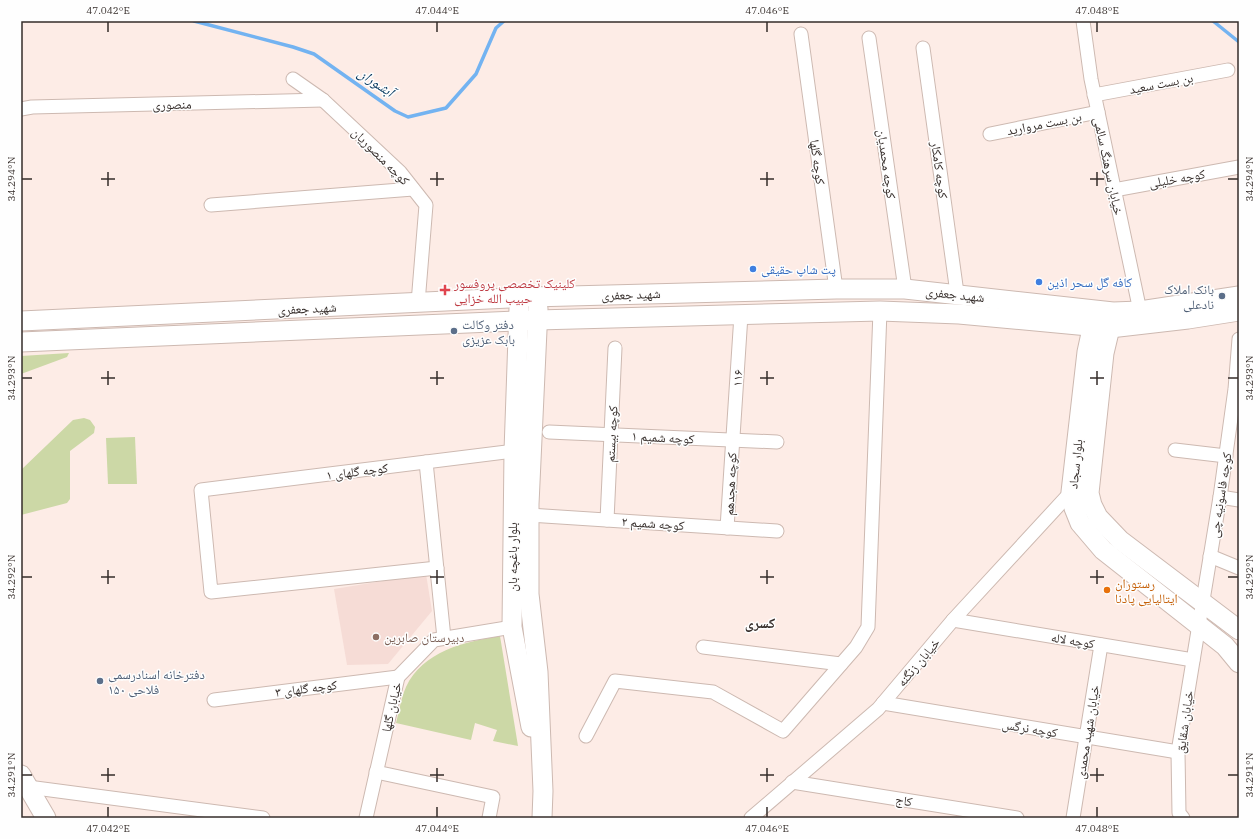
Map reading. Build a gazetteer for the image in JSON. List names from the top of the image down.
{
  "streets": {
    "main road": ["شهید جعفری", "بلوار سجاد", "بلوار باغچه بان"],
    "street": [
      "بن بست سعید",
      "منصوری",
      "بن بست مروارید",
      "کوچه منصوریان",
      "کوچه گلها",
      "کوچه محمدیان",
      "خیابان سرهنگ سالمی",
      "کوچه کامکار",
      "کوچه خلیلی",
      "۱۱۶",
      "کوچه بیستم",
      "کوچه شمیم ۱",
      "کوچه گلهای ۱",
      "کوچه هجدهم",
      "کوچه فاسونیه چی",
      "کوچه شمیم ۲",
      "کوچه لاله",
      "خیابان زنگنه",
      "کوچه گلهای ۳",
      "خیابان گلها",
      "خیابان شقایق",
      "کوچه نرگس",
      "خیابان شهید محمدی",
      "کاج"
    ]
  },
  "crossings": [
    ["بن بست سعید", "خیابان سرهنگ سالمی"],
    ["منصوری", "کوچه منصوریان"],
    ["بن بست مروارید", "خیابان سرهنگ سالمی"],
    ["کوچه منصوریان", "شهید جعفری"],
    ["کوچه گلها", "شهید جعفری"],
    ["کوچه محمدیان", "شهید جعفری"],
    ["خیابان سرهنگ سالمی", "کوچه خلیلی"],
    ["خیابان سرهنگ سالمی", "شهید جعفری"],
    ["کوچه کامکار", "شهید جعفری"],
    ["شهید جعفری", "۱۱۶"],
    ["شهید جعفری", "بلوار سجاد"],
    ["شهید جعفری", "بلوار باغچه بان"],
    ["۱۱۶", "کوچه شمیم ۱"],
    ["۱۱۶", "کوچه هجدهم"],
    ["کوچه بیستم", "کوچه شمیم ۱"],
    ["کوچه بیستم", "کوچه شمیم ۲"],
    ["کوچه شمیم ۱", "کوچه هجدهم"],
    ["بلوار سجاد", "کوچه فاسونیه چی"],
    ["بلوار سجاد", "خیابان زنگنه"],
    ["بلوار سجاد", "خیابان شقایق"],
    ["کوچه گلهای ۱", "بلوار باغچه بان"],
    ["کوچه هجدهم", "کوچه شمیم ۲"],
    ["کوچه فاسونیه چی", "خیابان شقایق"],
    ["کوچه شمیم ۲", "بلوار باغچه بان"],
    ["بلوار باغچه بان", "خیابان گلها"],
    ["کوچه لاله", "خیابان زنگنه"],
    ["کوچه لاله", "خیابان شقایق"],
    ["کوچه لاله", "خیابان شهید محمدی"],
    ["خیابان زنگنه", "کوچه نرگس"],
    ["خیابان زنگنه", "کاج"],
    ["کوچه گلهای ۳", "خیابان گلها"],
    ["خیابان شقایق", "کوچه نرگس"],
    ["کوچه نرگس", "خیابان شهید محمدی"]
  ],
  "districts": ["کسری"],
  "water": ["آبشوران"],
  "places": {
    "other": [
      "پت شاپ حقیقی",
      "کافه گل سحر اذین",
      "بانک املاک نادعلی",
      "دفتر وکالت بابک عزیزی",
      "رستوران ایتالیایی پادنا",
      "دبیرستان صابرین",
      "دفترخانه اسنادرسمی ۱۵۰ فلاحی"
    ],
    "health": ["کلینیک تخصصی پروفسور حبیب الله خزایی"]
  },
  "coordinates": [
    "47.042°E",
    "47.044°E",
    "47.046°E",
    "47.048°E",
    "34.294°N",
    "34.293°N",
    "34.292°N",
    "34.291°N"
  ]
}
